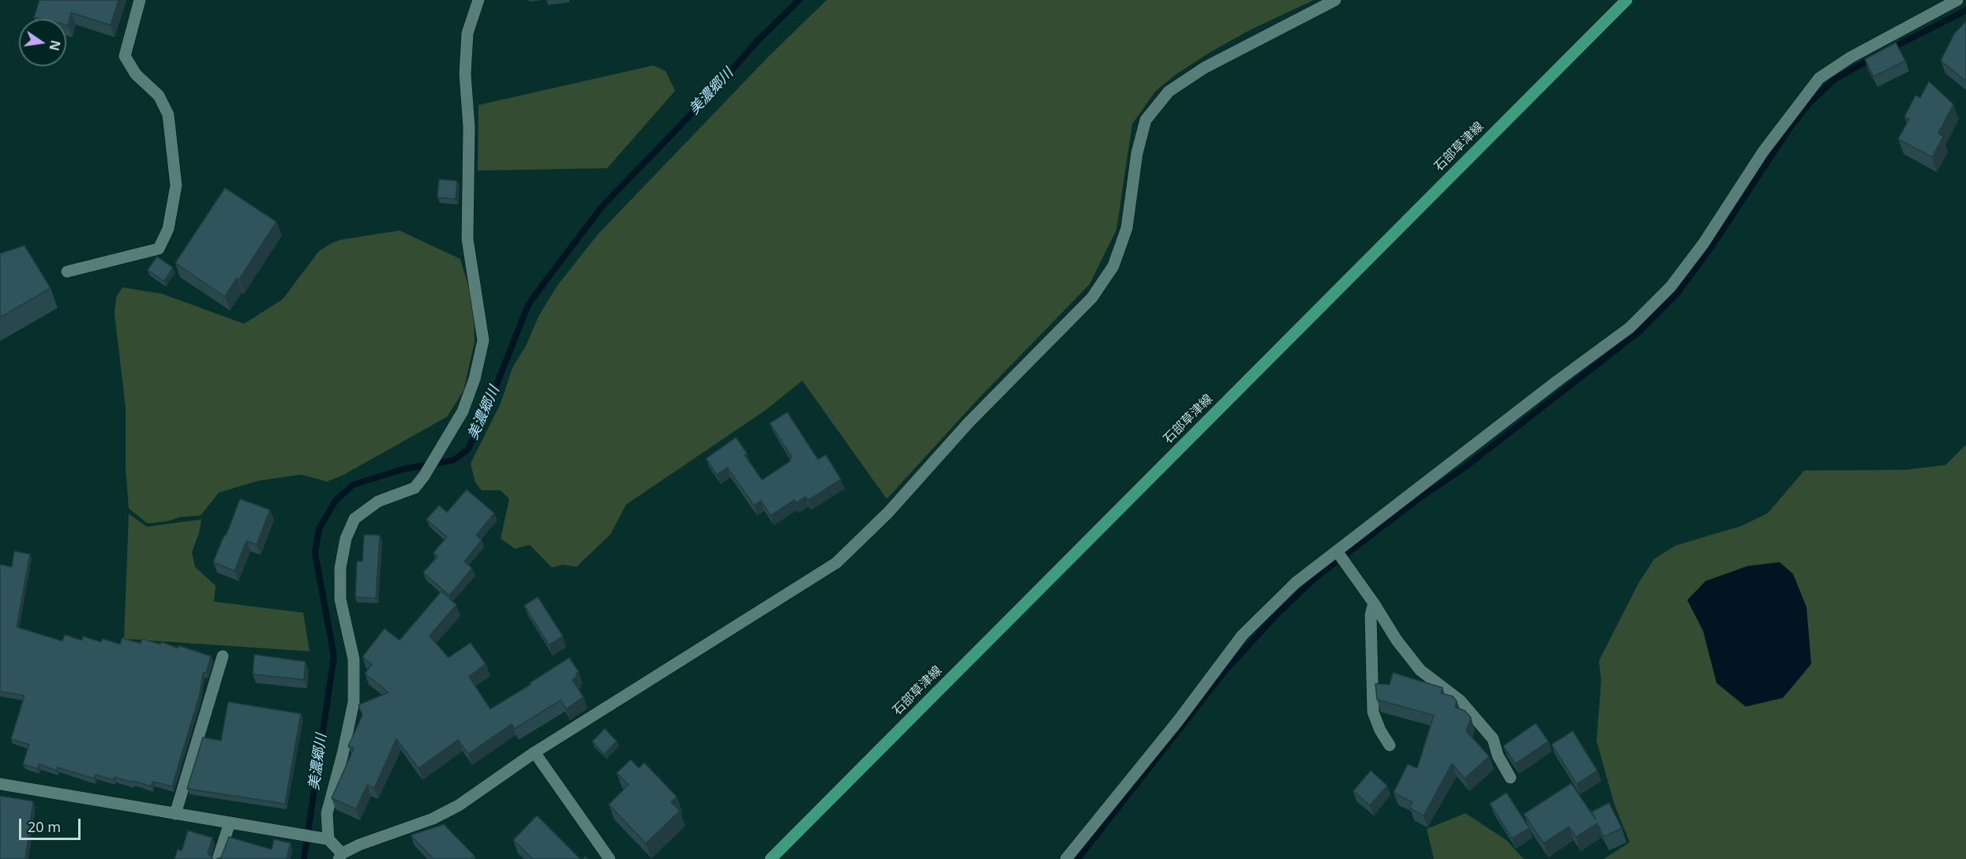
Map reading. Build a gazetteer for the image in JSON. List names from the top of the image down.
{
  "streets": {
    "main road": ["石部草津線"]
  },
  "water": ["美濃郷川"],
  "scale_bar": "20 m",
  "north": "right"
}
